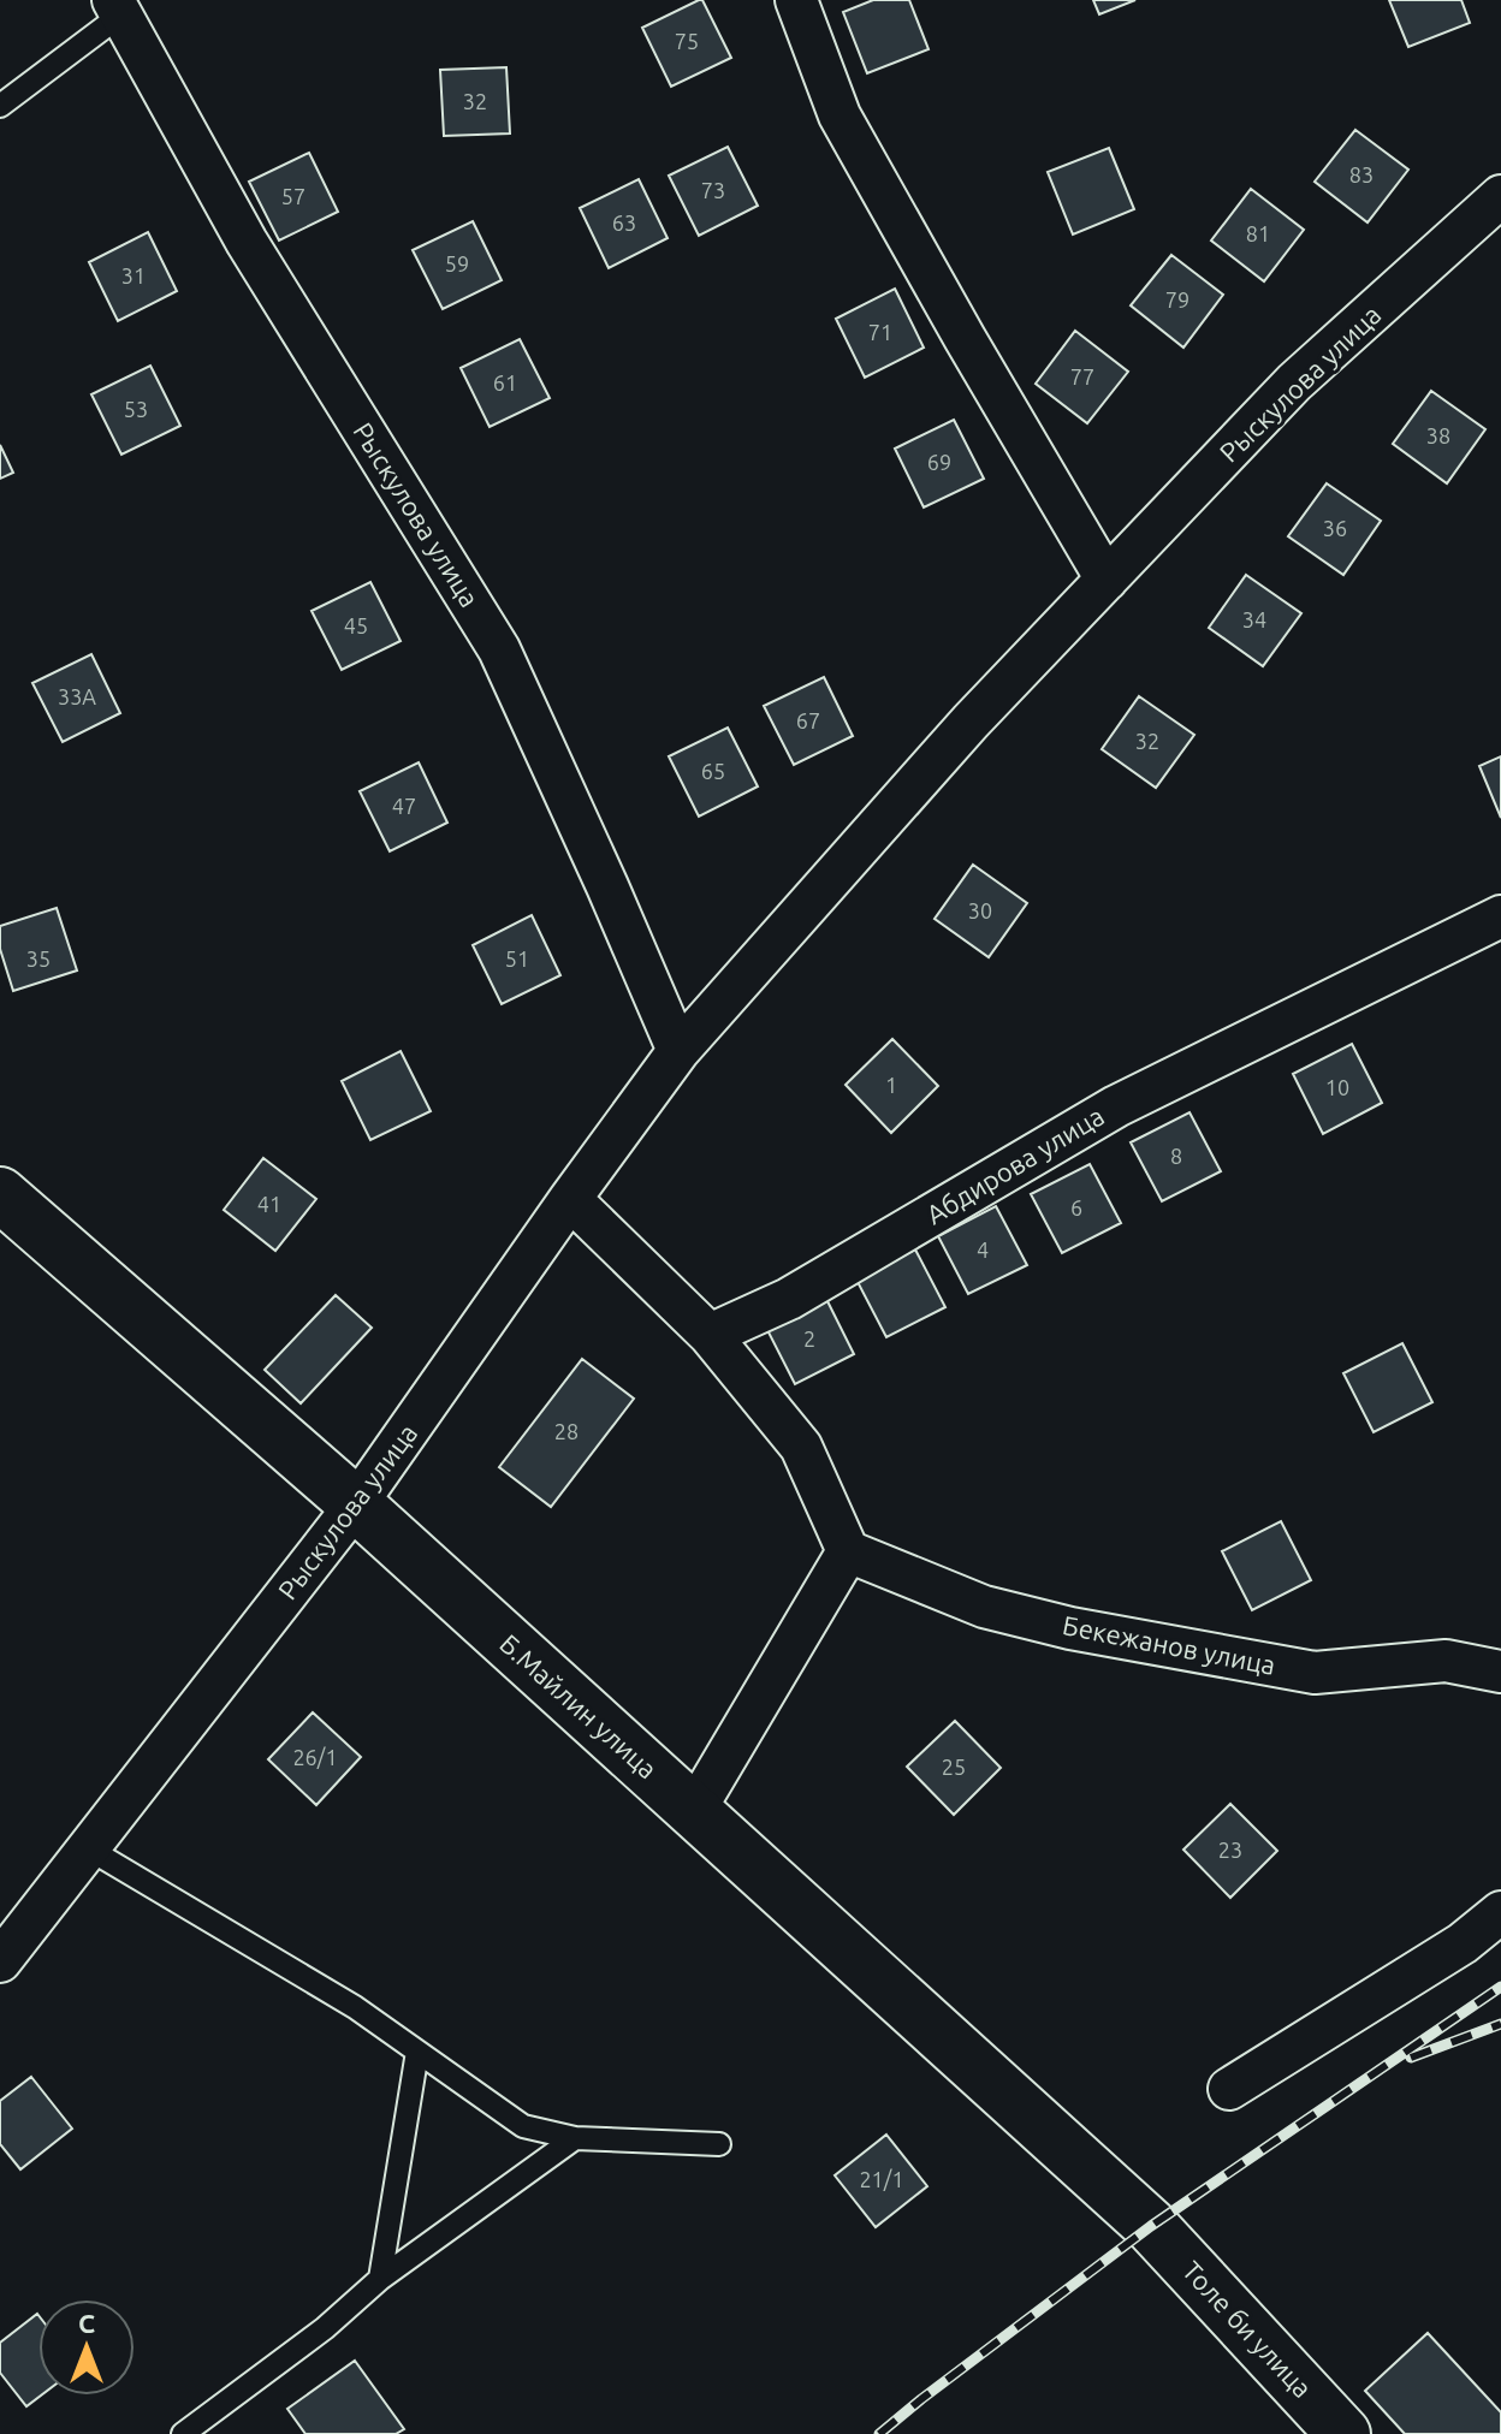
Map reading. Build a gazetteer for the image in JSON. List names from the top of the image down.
{
  "streets": {
    "street": [
      "Рыскулова улица",
      "Абдирова улица",
      "Бекежанов улица",
      "Б.Майлин улица",
      "Толе би улица"
    ]
  },
  "crossings": [
    ["Рыскулова улица", "Б.Майлин улица"],
    ["Б.Майлин улица", "Толе би улица"]
  ],
  "house_numbers": [
    "75",
    "32",
    "83",
    "73",
    "57",
    "63",
    "81",
    "59",
    "31",
    "79",
    "71",
    "77",
    "61",
    "53",
    "38",
    "69",
    "36",
    "34",
    "45",
    "33А",
    "67",
    "32",
    "65",
    "47",
    "30",
    "35",
    "51",
    "1",
    "10",
    "8",
    "41",
    "6",
    "4",
    "2",
    "28",
    "26/1",
    "25",
    "23",
    "21/1"
  ],
  "north": "top"
}
